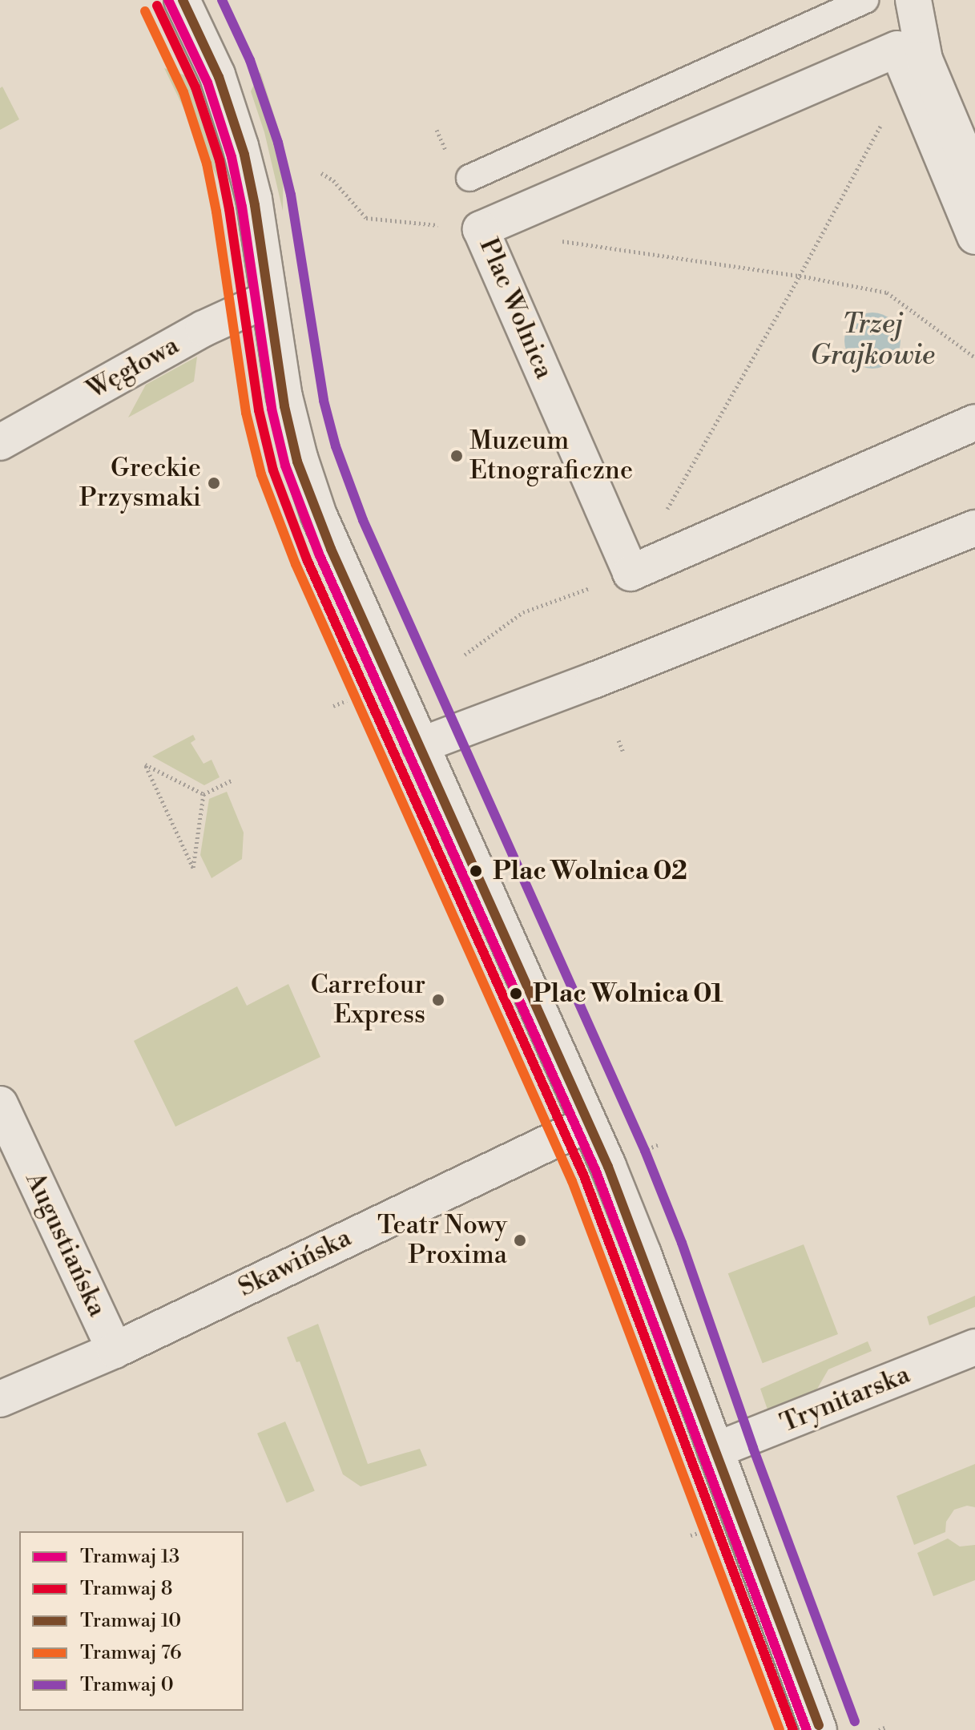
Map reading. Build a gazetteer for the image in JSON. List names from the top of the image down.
{
  "streets": {
    "street": [
      "Plac Wolnica",
      "Węgłowa",
      "Augustiańska",
      "Skawińska",
      "Trynitarska"
    ]
  },
  "crossings": [
    ["Augustiańska", "Skawińska"]
  ],
  "water": ["Trzej Grajkowie"],
  "places": [
    "Muzeum Etnograficzne",
    "Greckie Przysmaki",
    "Plac Wolnica 02",
    "Plac Wolnica 01",
    "Carrefour Express",
    "Teatr Nowy Proxima"
  ],
  "lines": [
    "tram line 13",
    "tram line 10",
    "tram line 0",
    "tram line 8",
    "tram line 76"
  ],
  "legend": [
    "Tramwaj 13",
    "Tramwaj 8",
    "Tramwaj 10",
    "Tramwaj 76",
    "Tramwaj 0"
  ]
}
